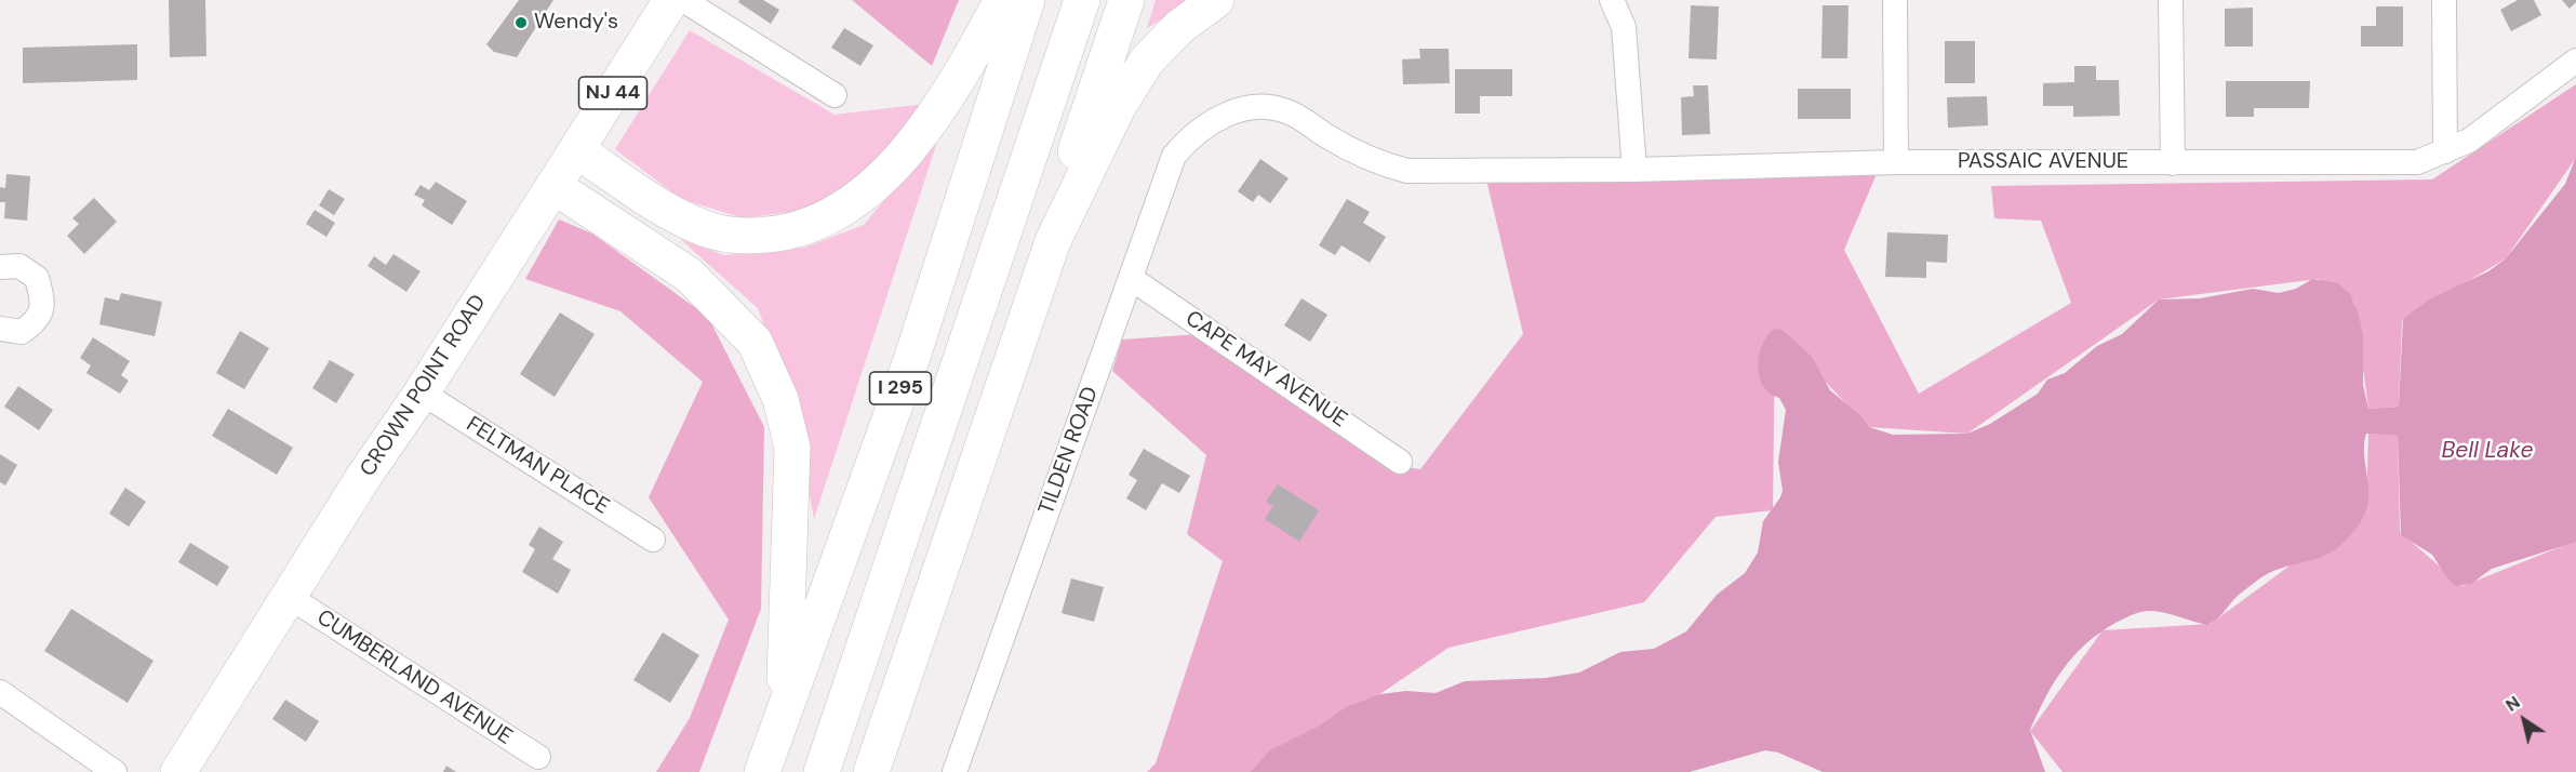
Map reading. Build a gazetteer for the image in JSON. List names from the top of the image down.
{
  "streets": {
    "main road": ["NJ 44", "CROWN POINT ROAD", "I 295"],
    "street": [
      "PASSAIC AVENUE",
      "CAPE MAY AVENUE",
      "TILDEN ROAD",
      "FELTMAN PLACE",
      "CUMBERLAND AVENUE"
    ]
  },
  "crossings": [
    ["PASSAIC AVENUE", "TILDEN ROAD"],
    ["CAPE MAY AVENUE", "TILDEN ROAD"],
    ["CROWN POINT ROAD", "FELTMAN PLACE"],
    ["CROWN POINT ROAD", "CUMBERLAND AVENUE"]
  ],
  "water": ["Bell Lake"],
  "places": ["Wendy's"],
  "north": "top left"
}
